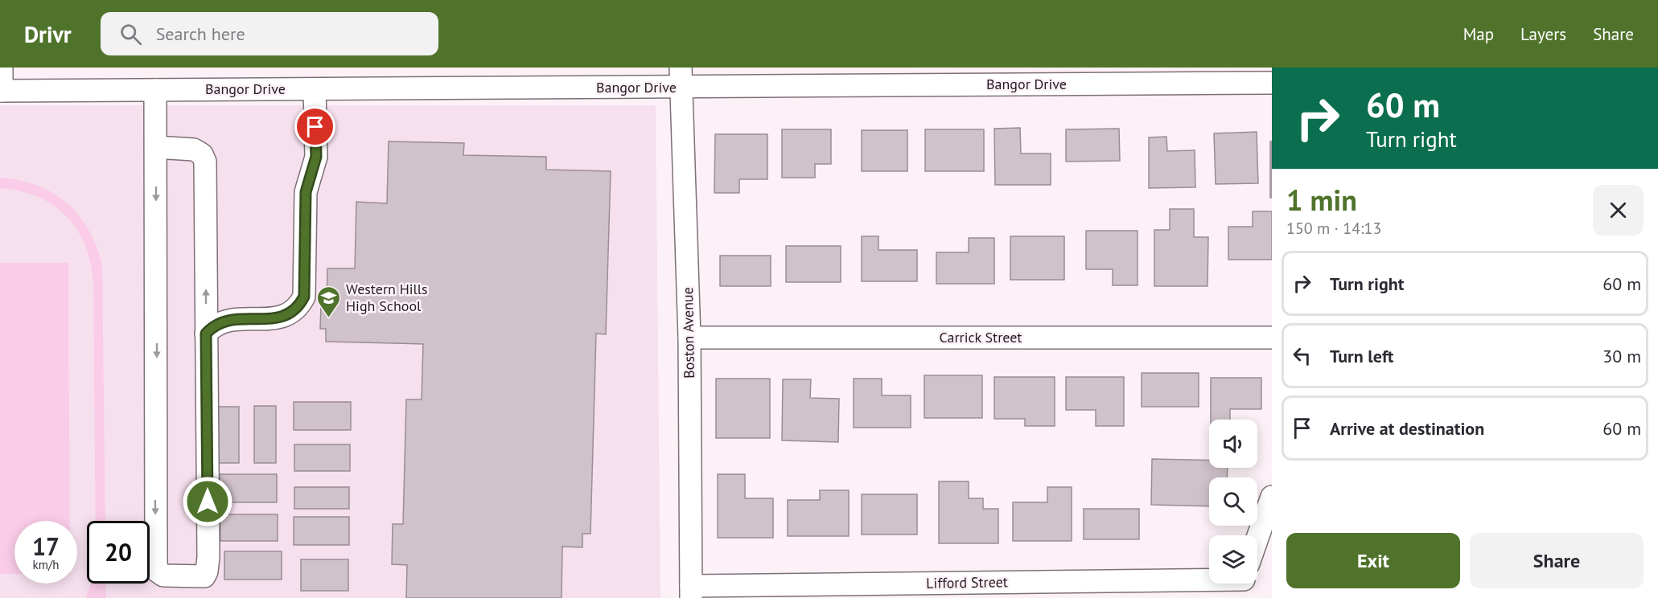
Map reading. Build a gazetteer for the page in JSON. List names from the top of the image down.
{
  "streets": {
    "street": [
      "Bangor Drive",
      "Boston Avenue",
      "Carrick Street",
      "Lifford Street"
    ]
  },
  "crossings": [
    ["Bangor Drive", "Boston Avenue"],
    ["Boston Avenue", "Carrick Street"],
    ["Boston Avenue", "Lifford Street"]
  ],
  "places": {
    "school or university": ["Western Hills High School"]
  },
  "page": {
    "header": "Drivr",
    "search": "Search here",
    "nav": ["Map", "Layers", "Share"],
    "turn": ["60 m", "Turn right"],
    "heading": ["1 min", "150 m · 14:13"],
    "list": [
      {
        "name": "Turn right",
        "value": "60 m"
      },
      {
        "name": "Turn left",
        "value": "30 m"
      },
      {
        "name": "Arrive at destination",
        "value": "60 m"
      }
    ],
    "speed": "17 km/h",
    "limit": "20",
    "buttons": ["Exit", "Share"]
  }
}
